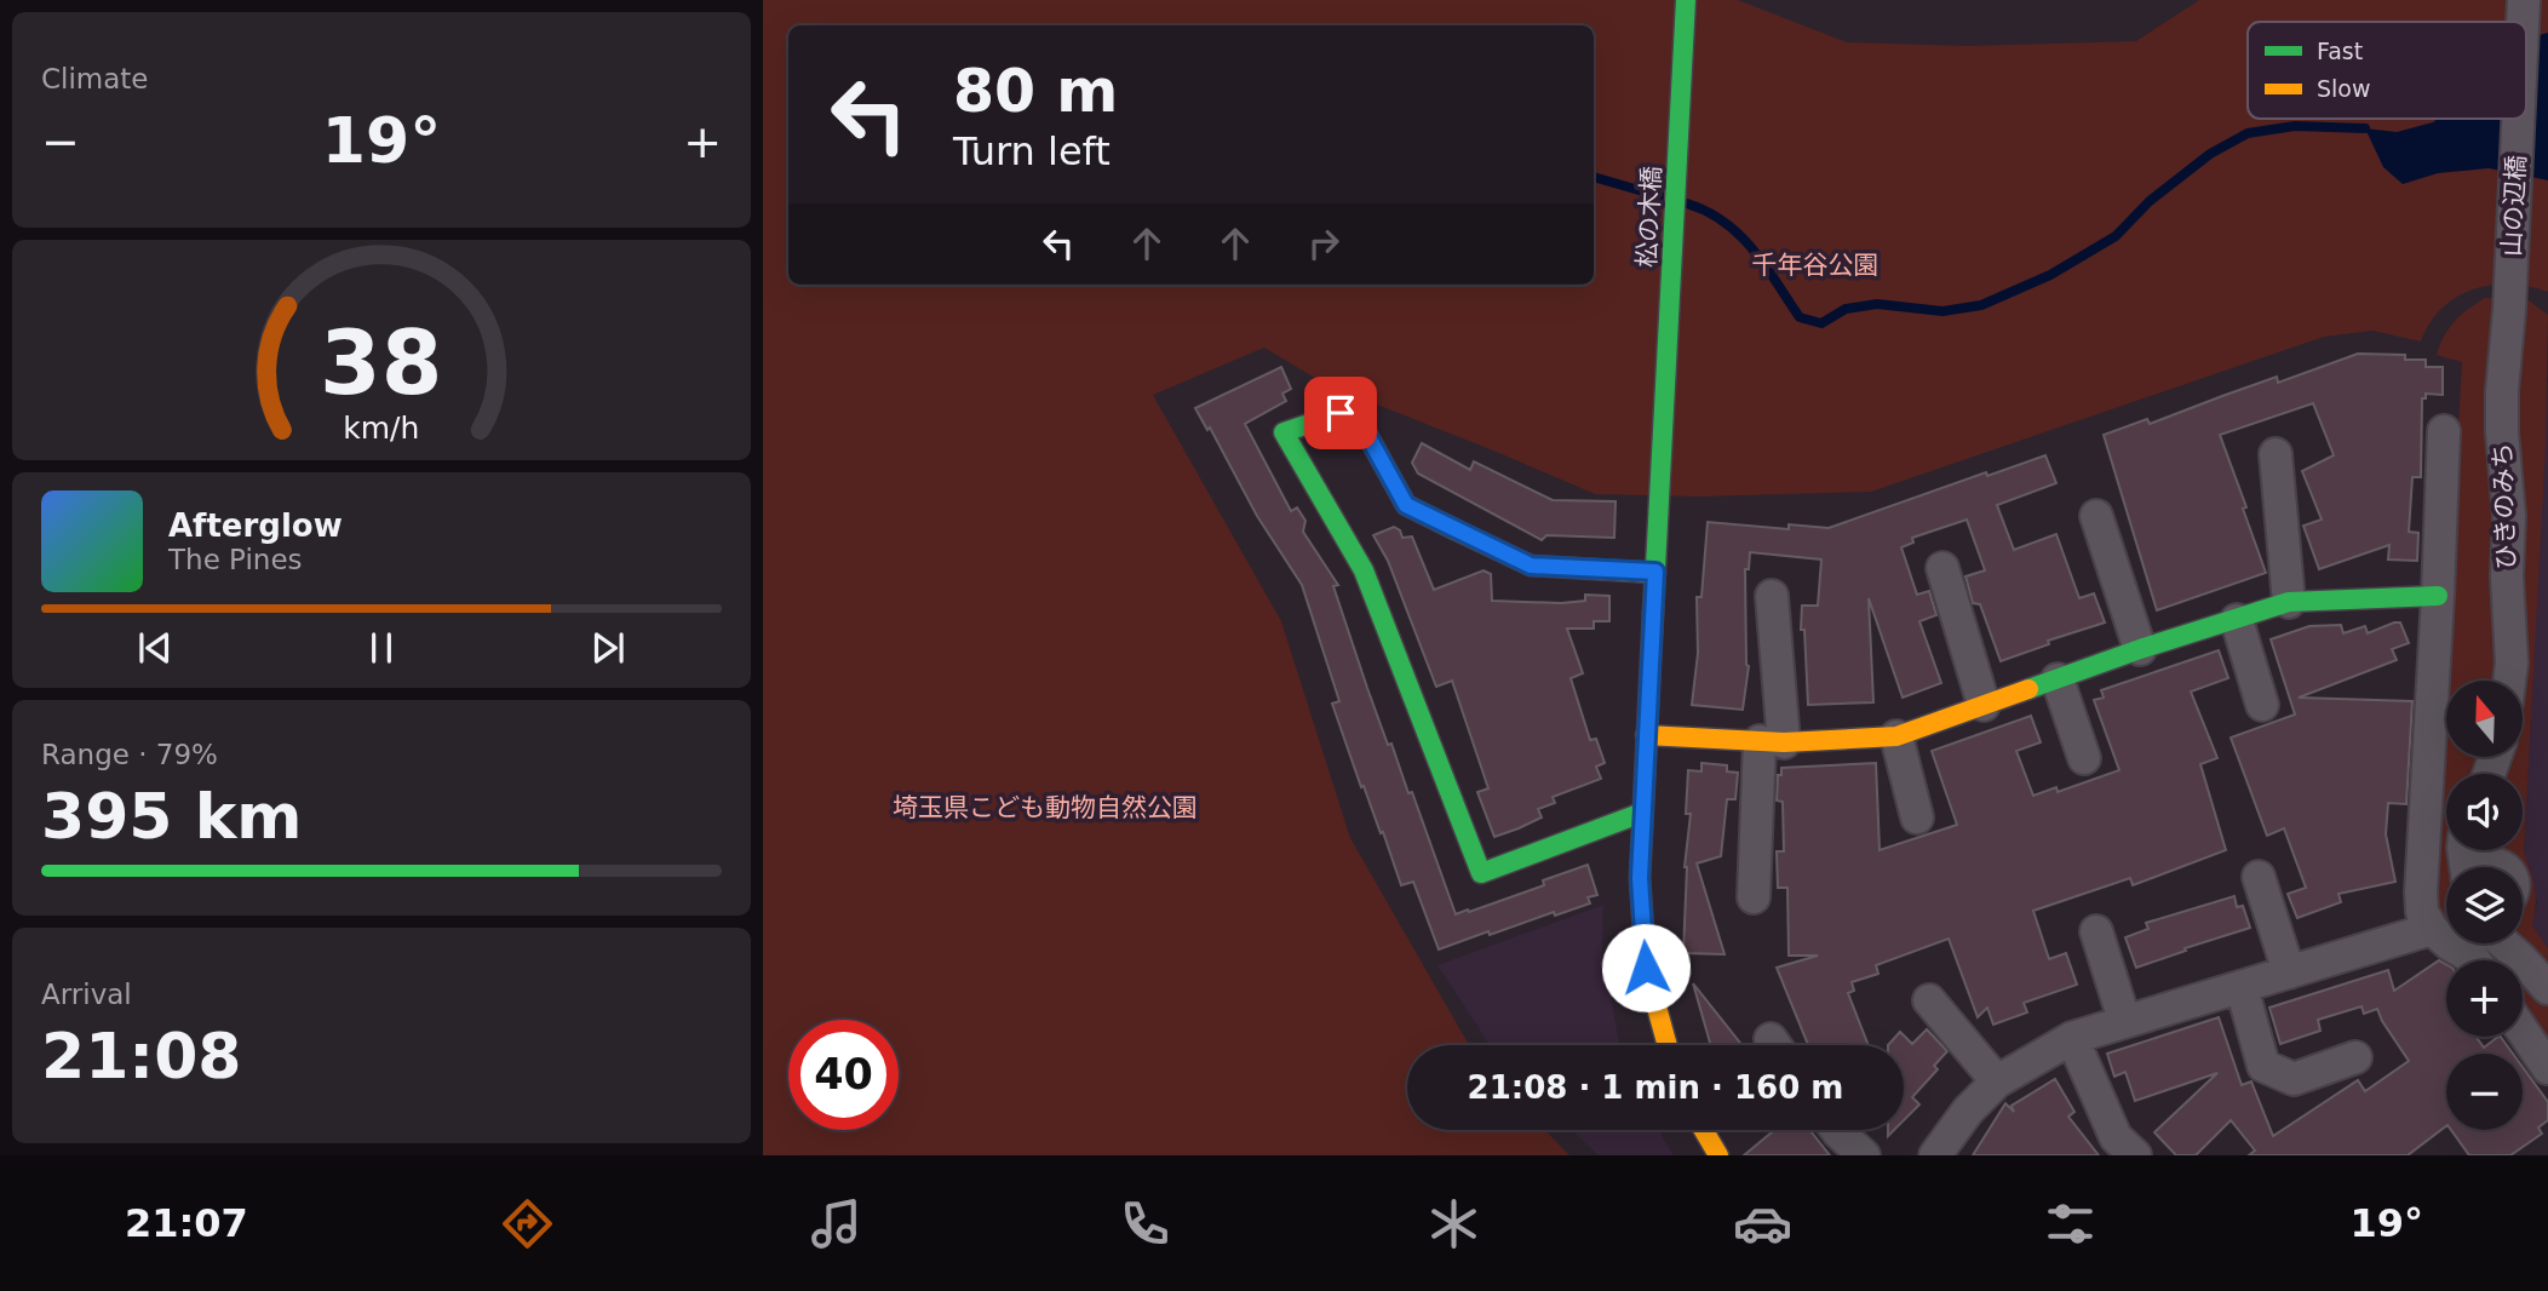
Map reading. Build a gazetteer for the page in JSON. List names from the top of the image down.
{
  "streets": {
    "street": ["山の辺橋", "松の木橋", "ひきのみち"]
  },
  "crossings": [
    ["山の辺橋", "ひきのみち"]
  ],
  "parks": ["千年谷公園", "埼玉県こども動物自然公園"],
  "legend": ["Fast", "Slow"],
  "north": "top",
  "page": {
    "tile": [
      "Climate",
      ["Range · 79%", "395 km"],
      ["Arrival", "21:08"]
    ],
    "turn": ["80 m", "Turn left"],
    "heat": ["−", "19°", "+"],
    "song": ["Afterglow", "The Pines"],
    "map_buttons": ["+", "−"],
    "limit": "40",
    "trip": "21:08 · 1 min · 160 m",
    "tabs": ["21:07", "19°"],
    "gauge": ["38", "km/h"]
  }
}
